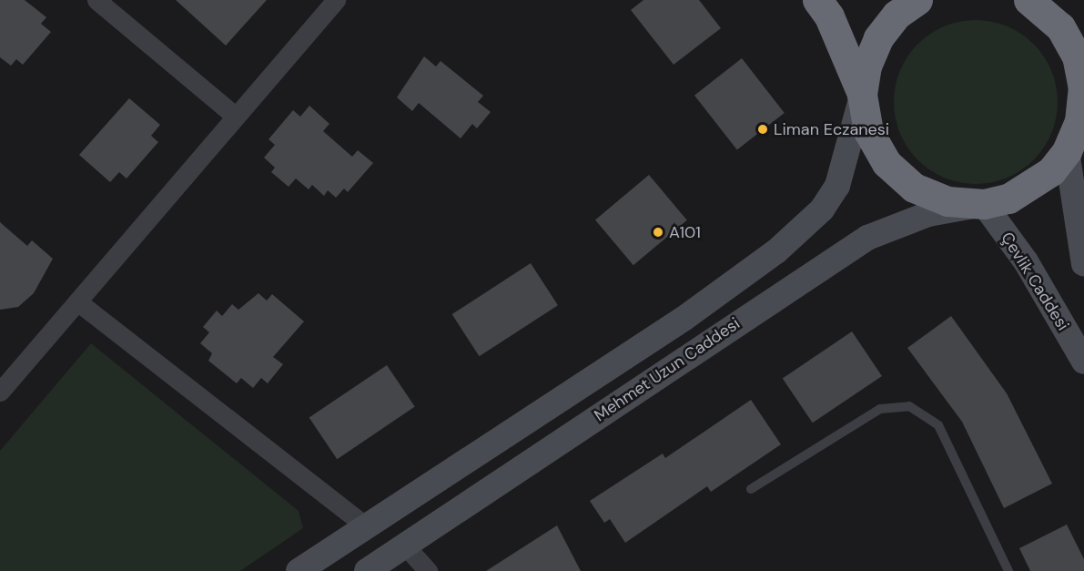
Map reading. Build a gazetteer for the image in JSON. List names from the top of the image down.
{
  "streets": {
    "main road": ["Çevlik Caddesi", "Mehmet Uzun Caddesi"]
  },
  "crossings": [
    ["Çevlik Caddesi", "Mehmet Uzun Caddesi"]
  ],
  "places": ["Liman Eczanesi", "A101"]
}
